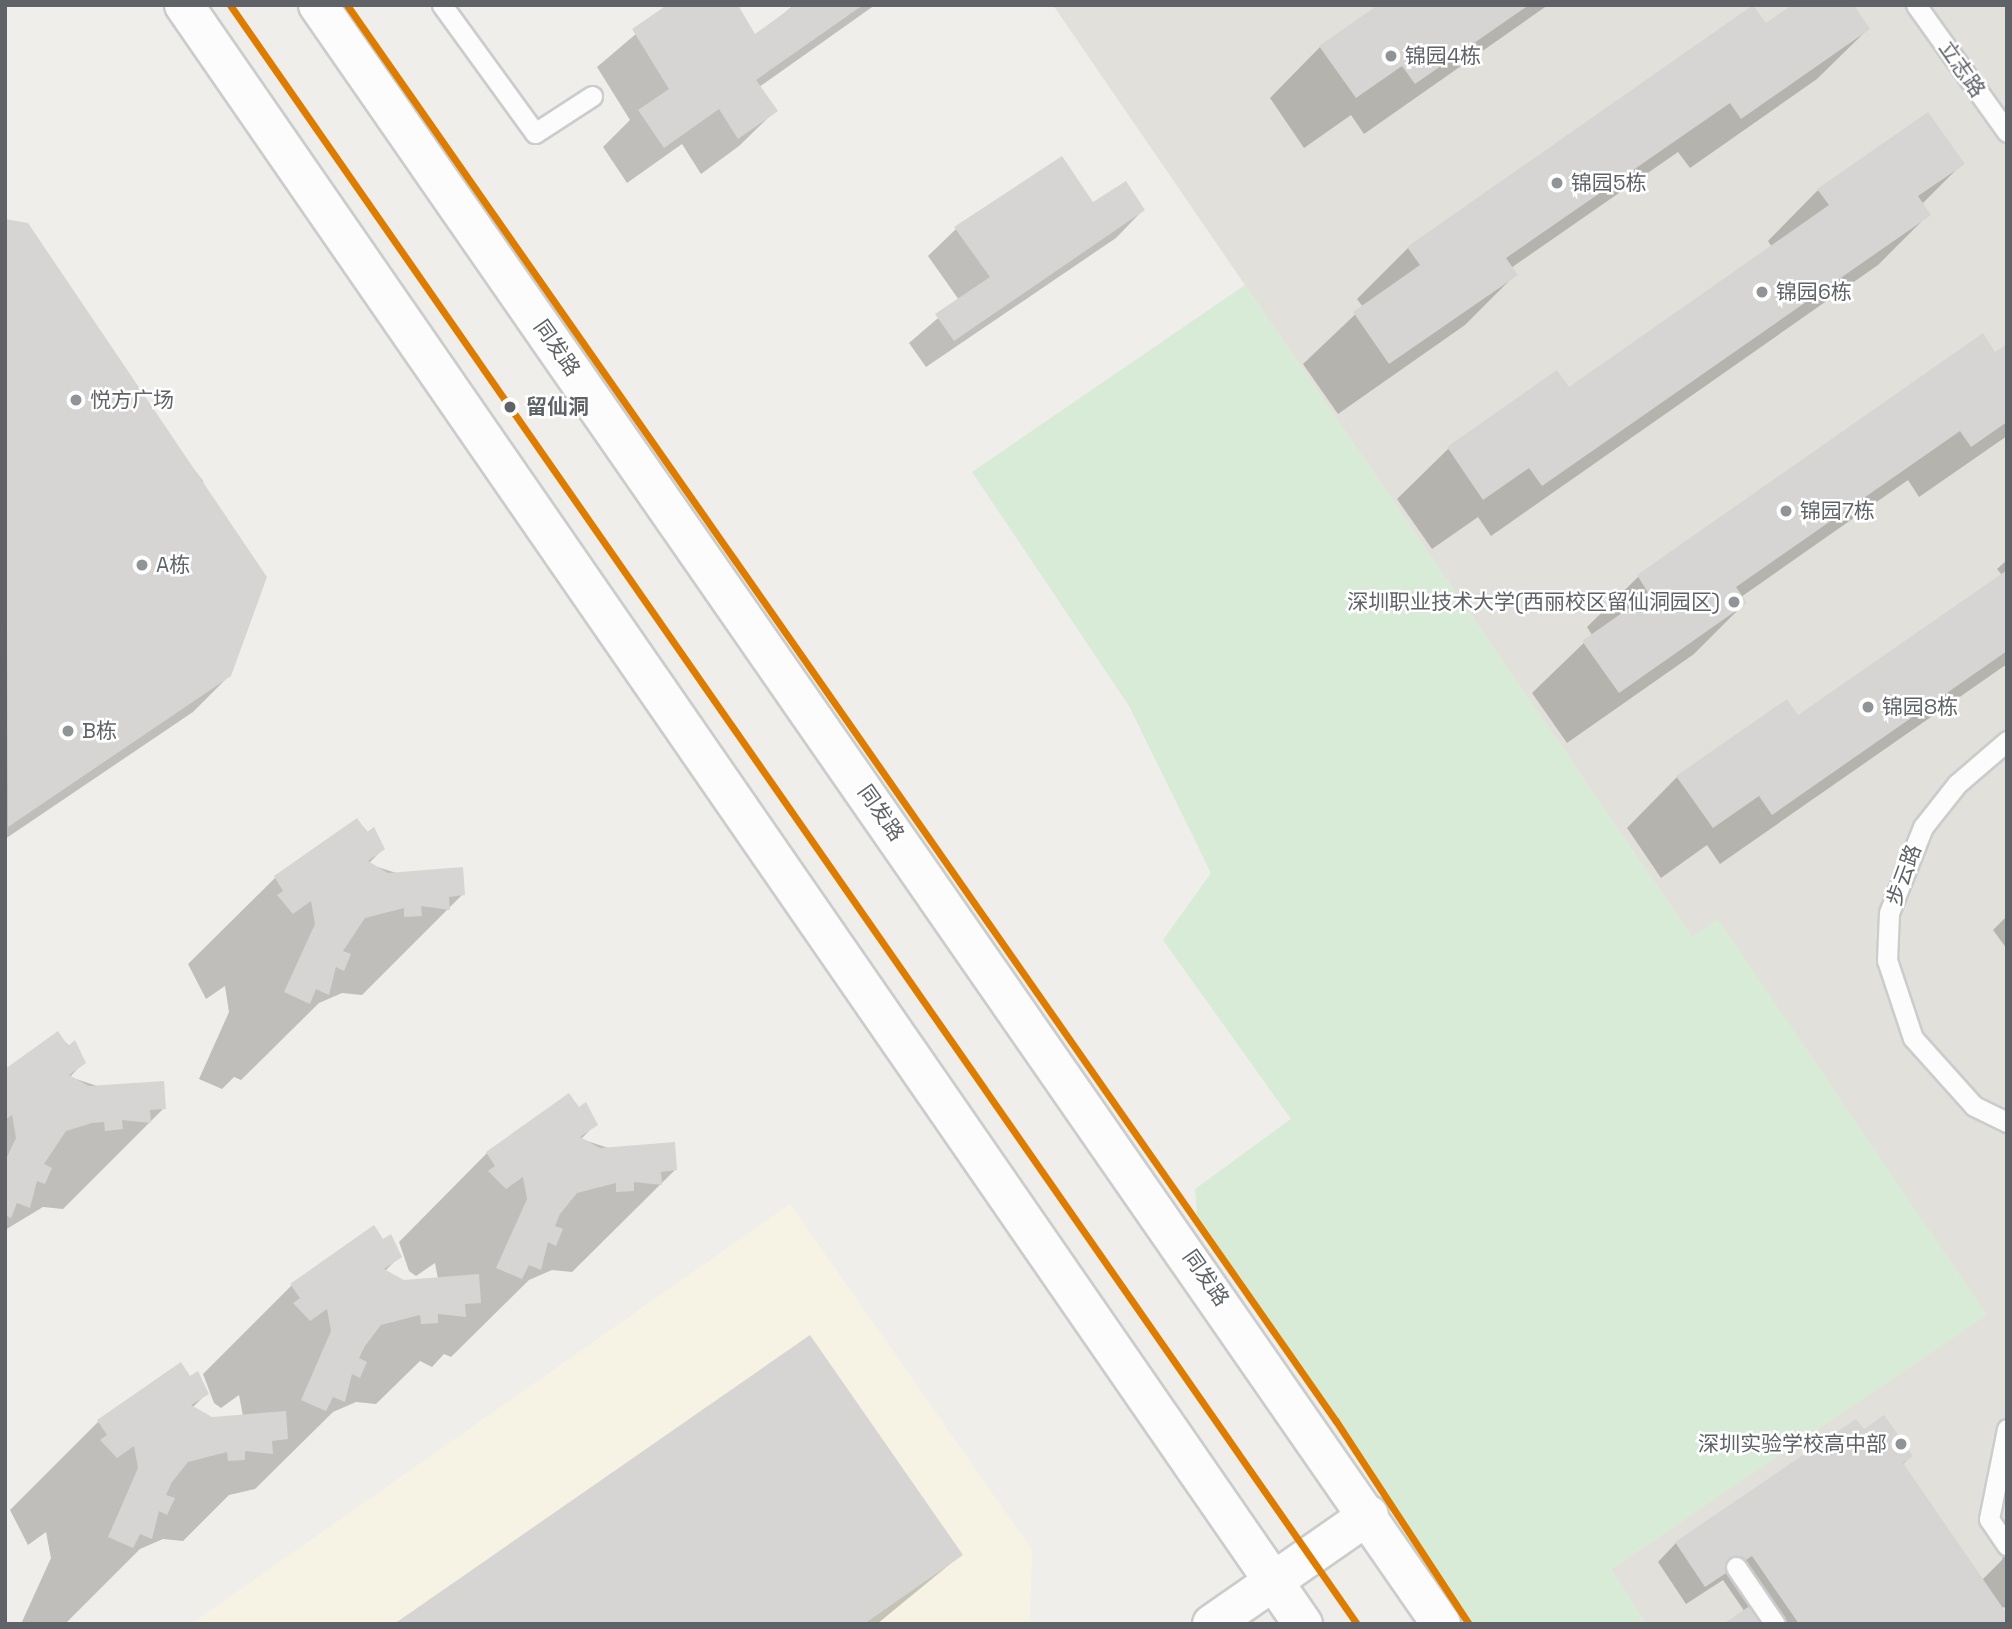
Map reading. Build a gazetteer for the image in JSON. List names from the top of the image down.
{
  "streets": {
    "main road": ["同发路"],
    "lane": ["立志路", "步云路"]
  },
  "places": [
    "锦园4栋",
    "锦园5栋",
    "锦园6栋",
    "悦方广场",
    "留仙洞",
    "锦园7栋",
    "A栋",
    "深圳职业技术大学(西丽校区留仙洞园区)",
    "锦园8栋",
    "B栋",
    "深圳实验学校高中部"
  ]
}
